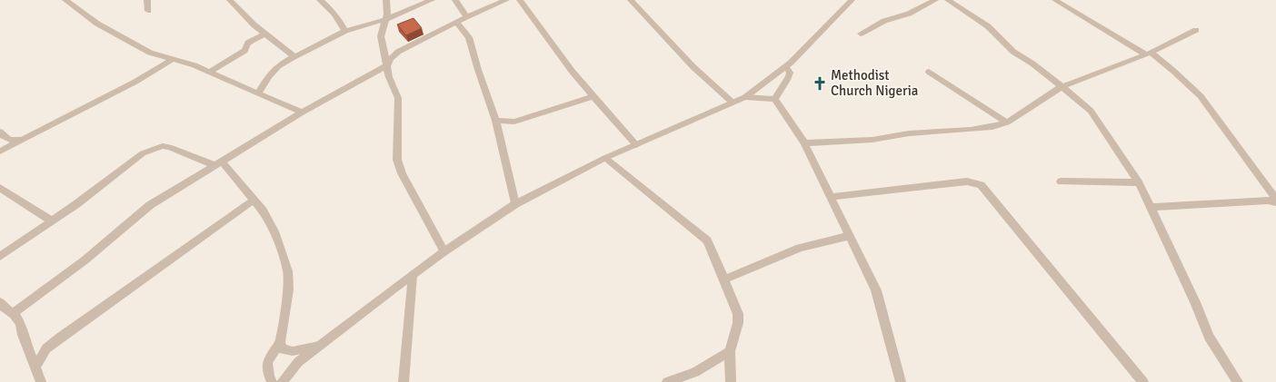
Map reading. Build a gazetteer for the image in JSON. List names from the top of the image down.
{
  "places": {
    "church": ["Methodist Church Nigeria"]
  }
}
